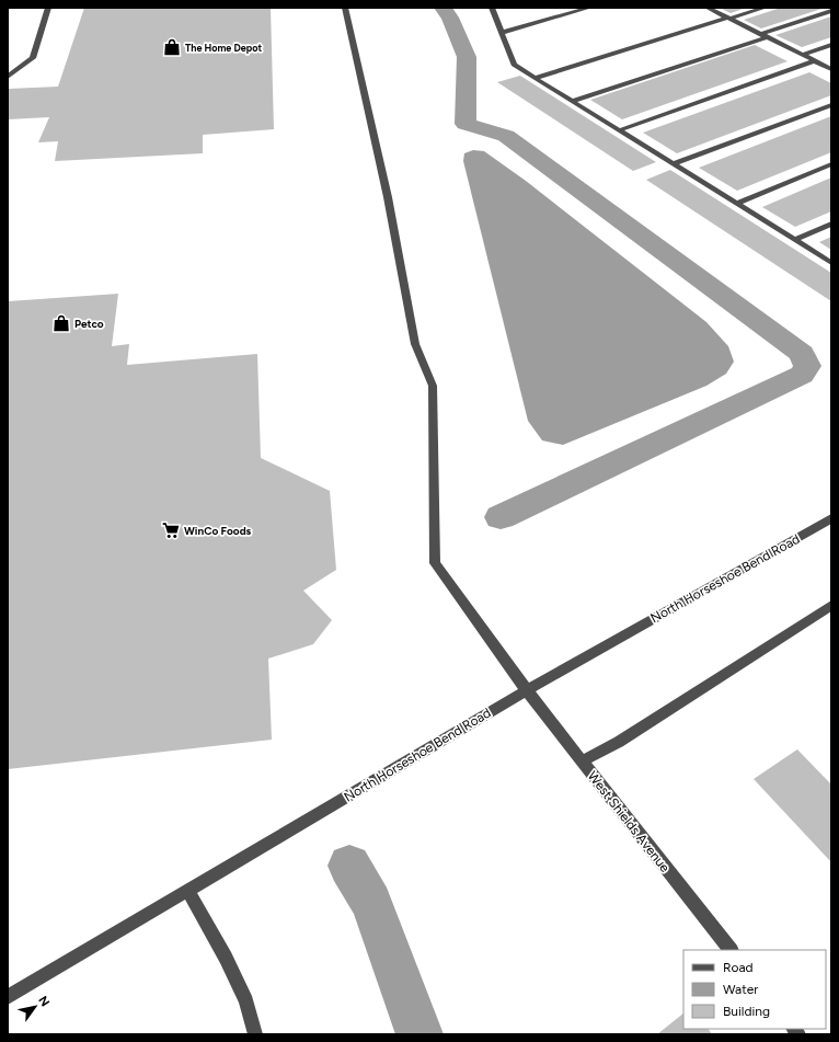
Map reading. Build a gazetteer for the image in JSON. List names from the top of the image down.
{
  "streets": {
    "street": ["North Horseshoe Bend Road", "West Shields Avenue"]
  },
  "crossings": [
    ["North Horseshoe Bend Road", "West Shields Avenue"]
  ],
  "places": {
    "shop": ["The Home Depot", "Petco"],
    "supermarket": ["WinCo Foods"]
  },
  "legend": ["Road", "Water", "Building"],
  "north": "top right"
}
